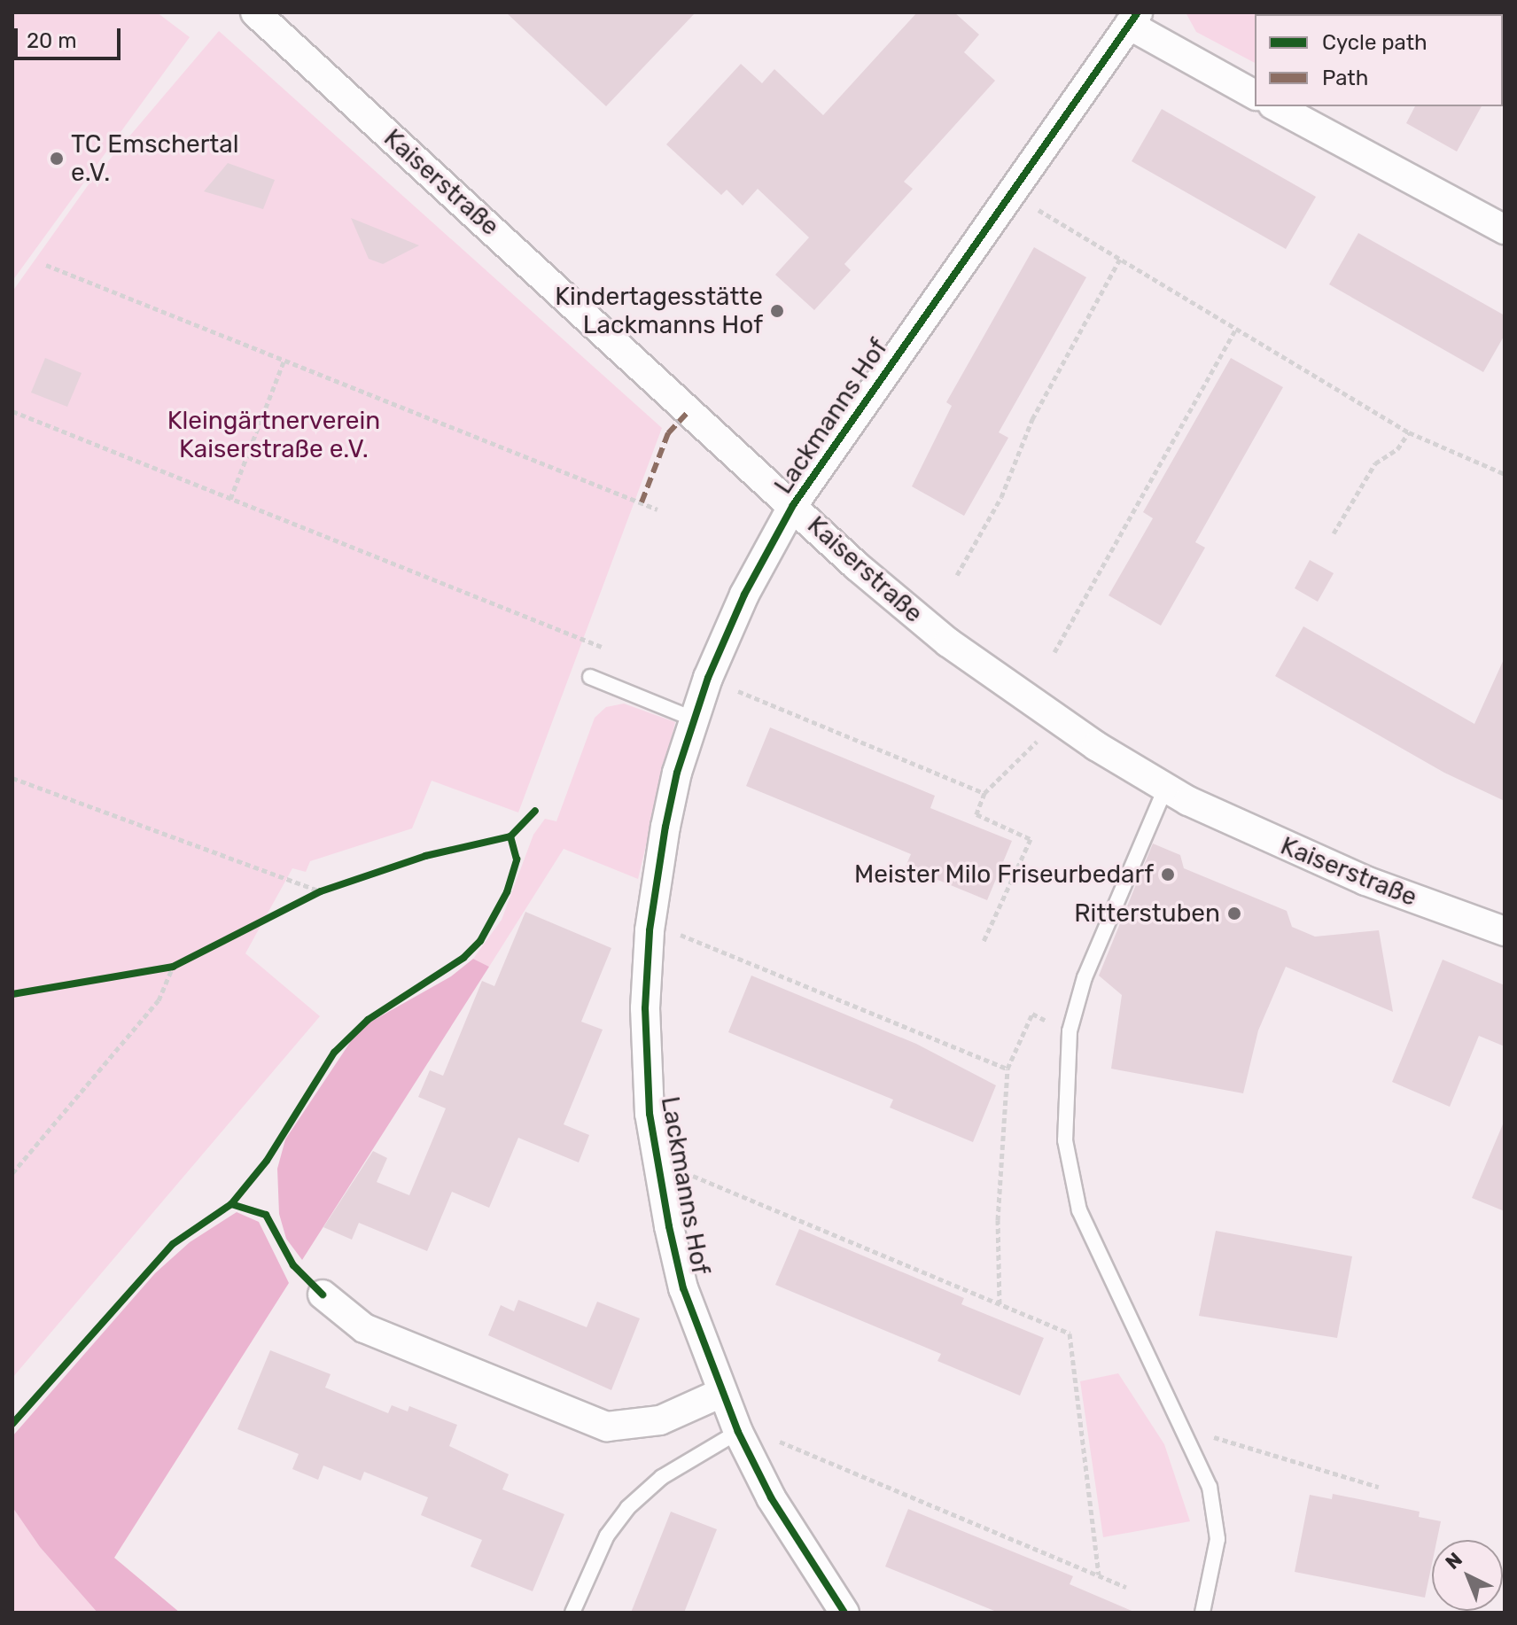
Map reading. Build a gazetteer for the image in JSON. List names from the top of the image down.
{
  "streets": {
    "street": ["Kaiserstraße", "Lackmanns Hof"]
  },
  "crossings": [
    ["Kaiserstraße", "Lackmanns Hof"]
  ],
  "parks": ["Kleingärtnerverein Kaiserstraße e.V."],
  "places": [
    "TC Emschertal e.V.",
    "Kindertagesstätte Lackmanns Hof",
    "Meister Milo Friseurbedarf",
    "Ritterstuben"
  ],
  "legend": ["Cycle path", "Path"],
  "scale_bar": "20 m",
  "north": "top left"
}
